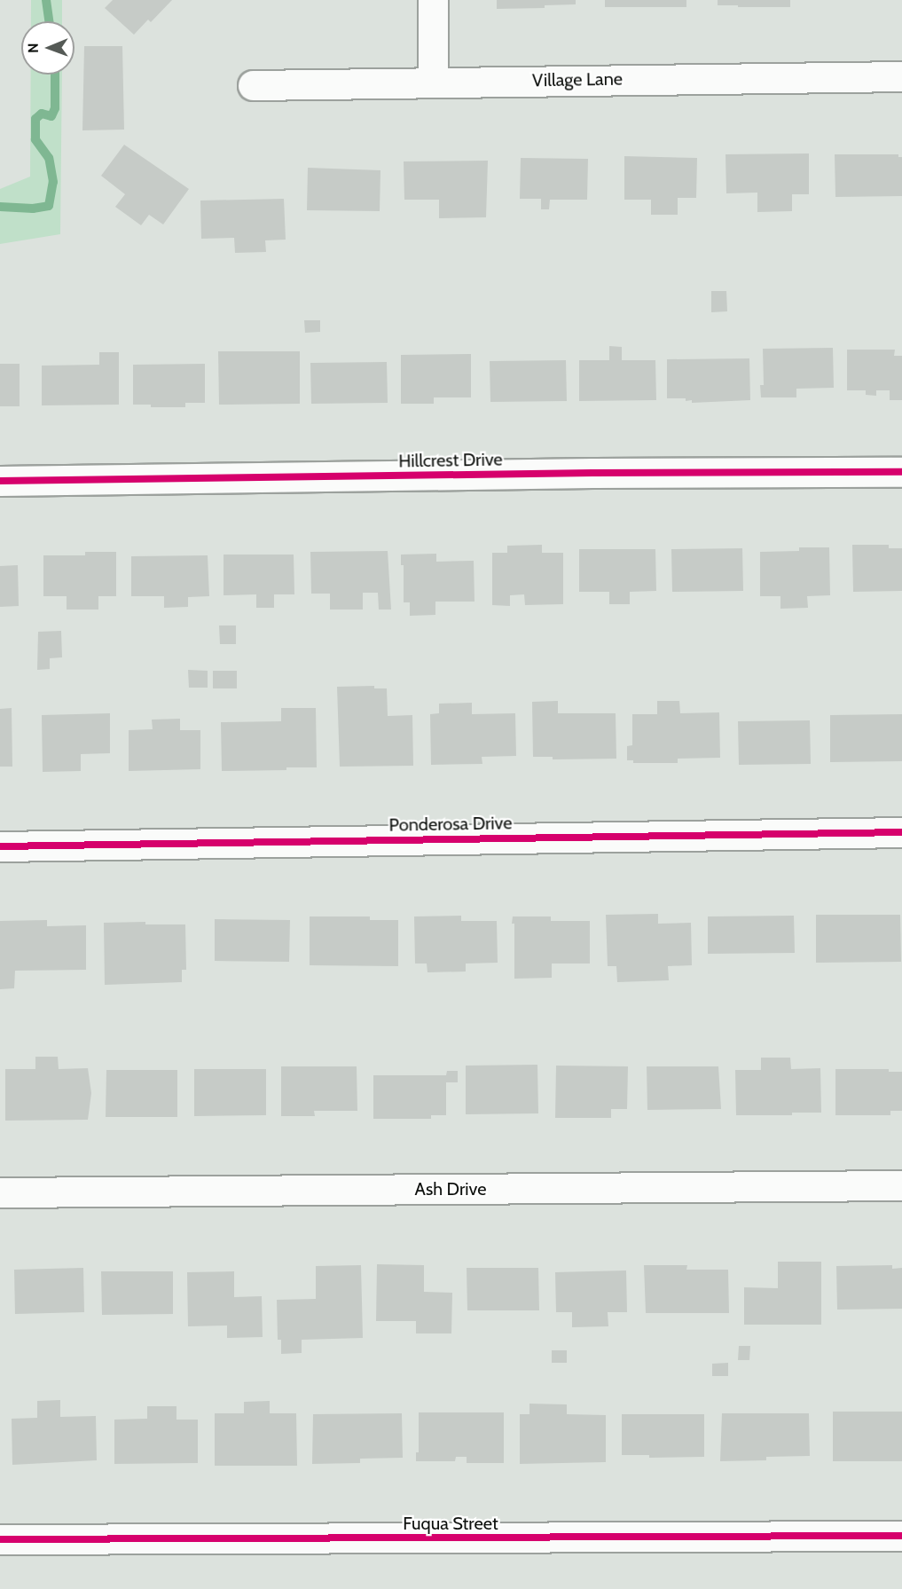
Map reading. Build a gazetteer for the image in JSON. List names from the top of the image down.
{
  "streets": {
    "street": [
      "Village Lane",
      "Hillcrest Drive",
      "Ponderosa Drive",
      "Ash Drive",
      "Fuqua Street"
    ]
  },
  "north": "left"
}
